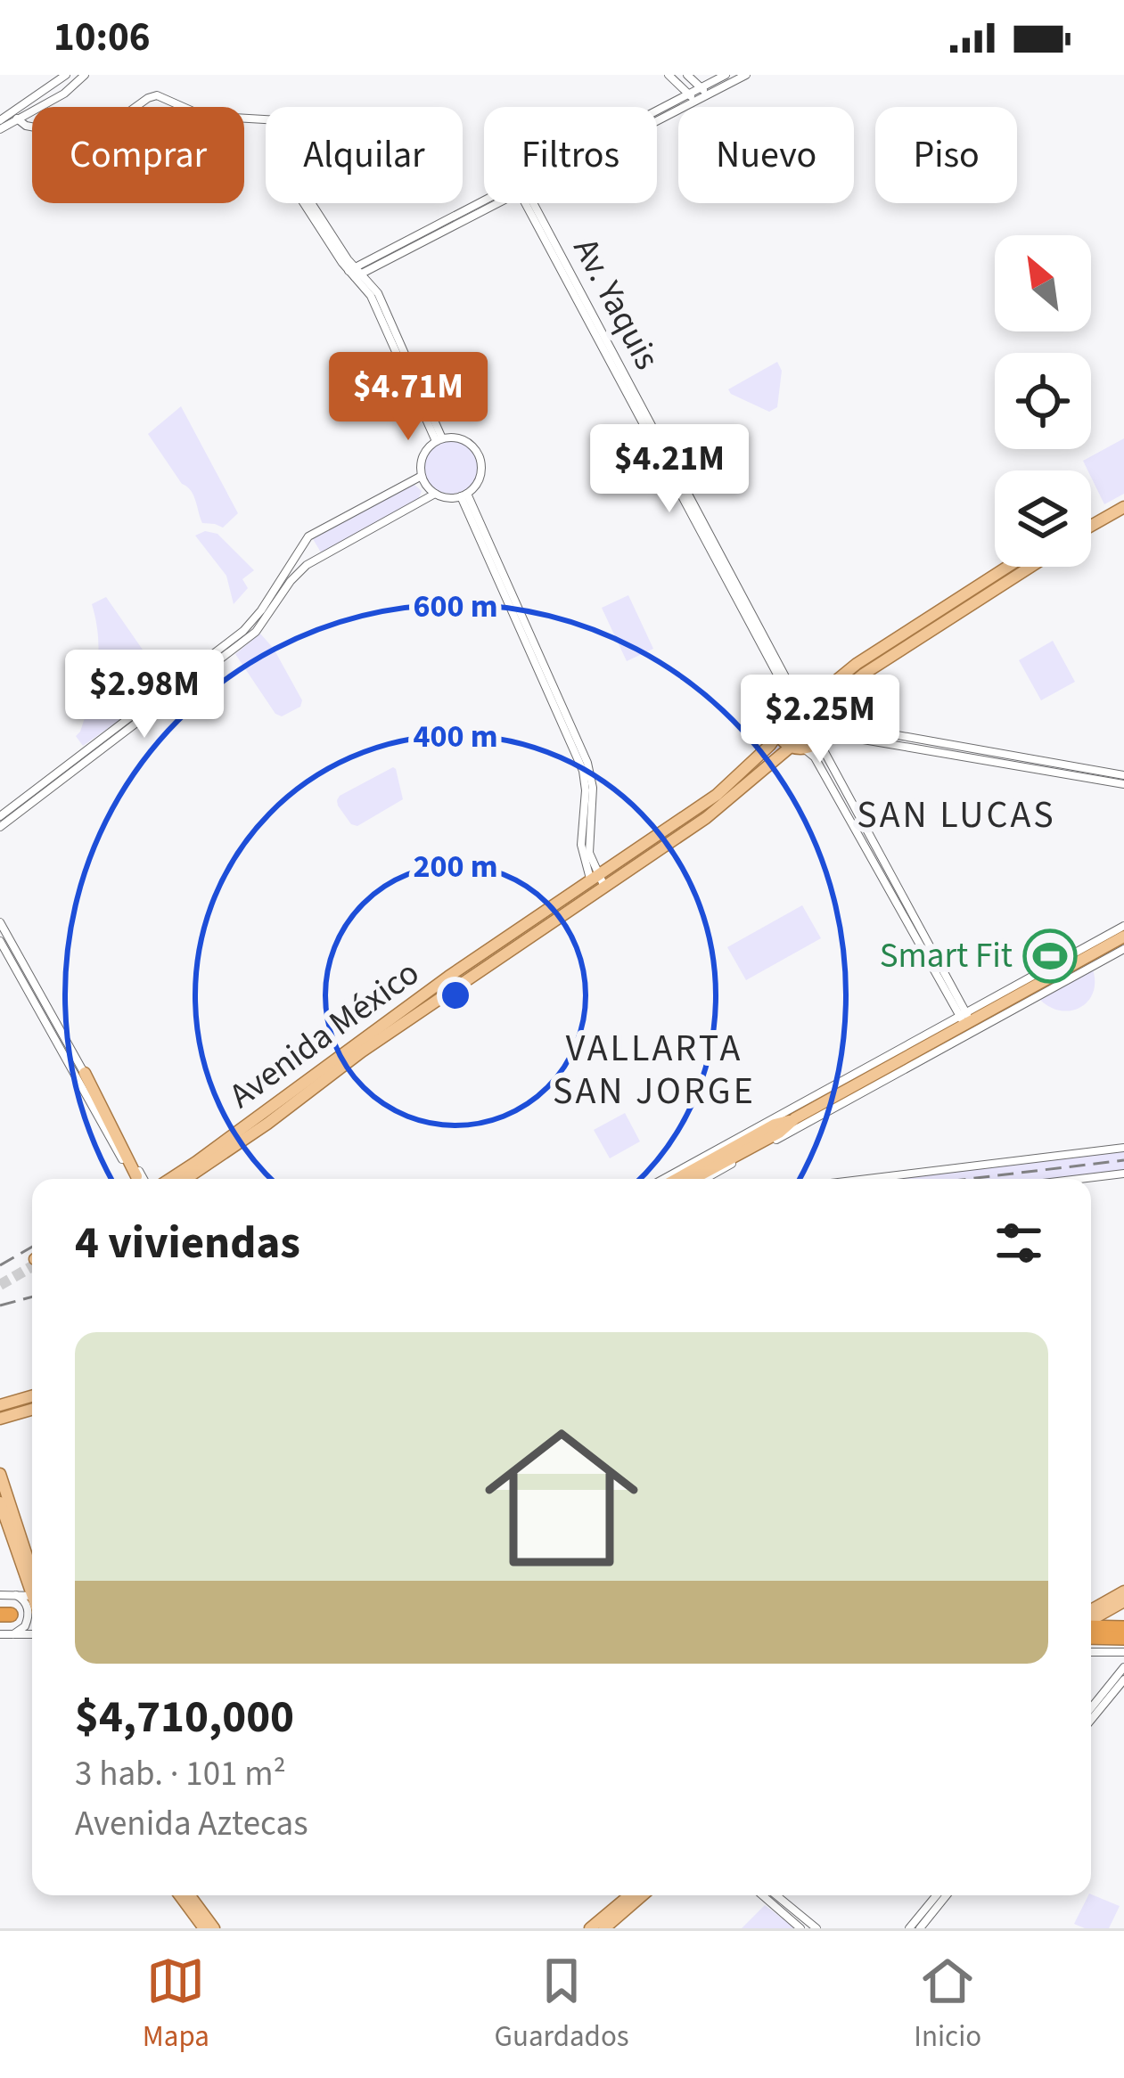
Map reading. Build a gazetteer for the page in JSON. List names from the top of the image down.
{
  "streets": {
    "main road": ["Avenida México"],
    "street": ["Av. Yaquis"]
  },
  "crossings": [
    ["Av. Yaquis", "Avenida México"]
  ],
  "districts": ["SAN LUCAS", "VALLARTA SAN JORGE"],
  "places": {
    "sports": ["Smart Fit"]
  },
  "north": "top left",
  "page": {
    "status": "10:06",
    "chip": [
      "Comprar",
      "Alquilar",
      "Filtros",
      "Nuevo",
      "Piso"
    ],
    "price": [
      "$4.71M",
      "$4.21M",
      "$2.98M",
      "$2.25M"
    ],
    "heading": "4 viviendas",
    "list": [
      {
        "name": "$4,710,000",
        "note": "3 hab. · 101 m² · Avenida Aztecas"
      }
    ],
    "tabs": ["Mapa", "Guardados", "Inicio"]
  },
  "rings": ["600 m", "400 m", "200 m"]
}
